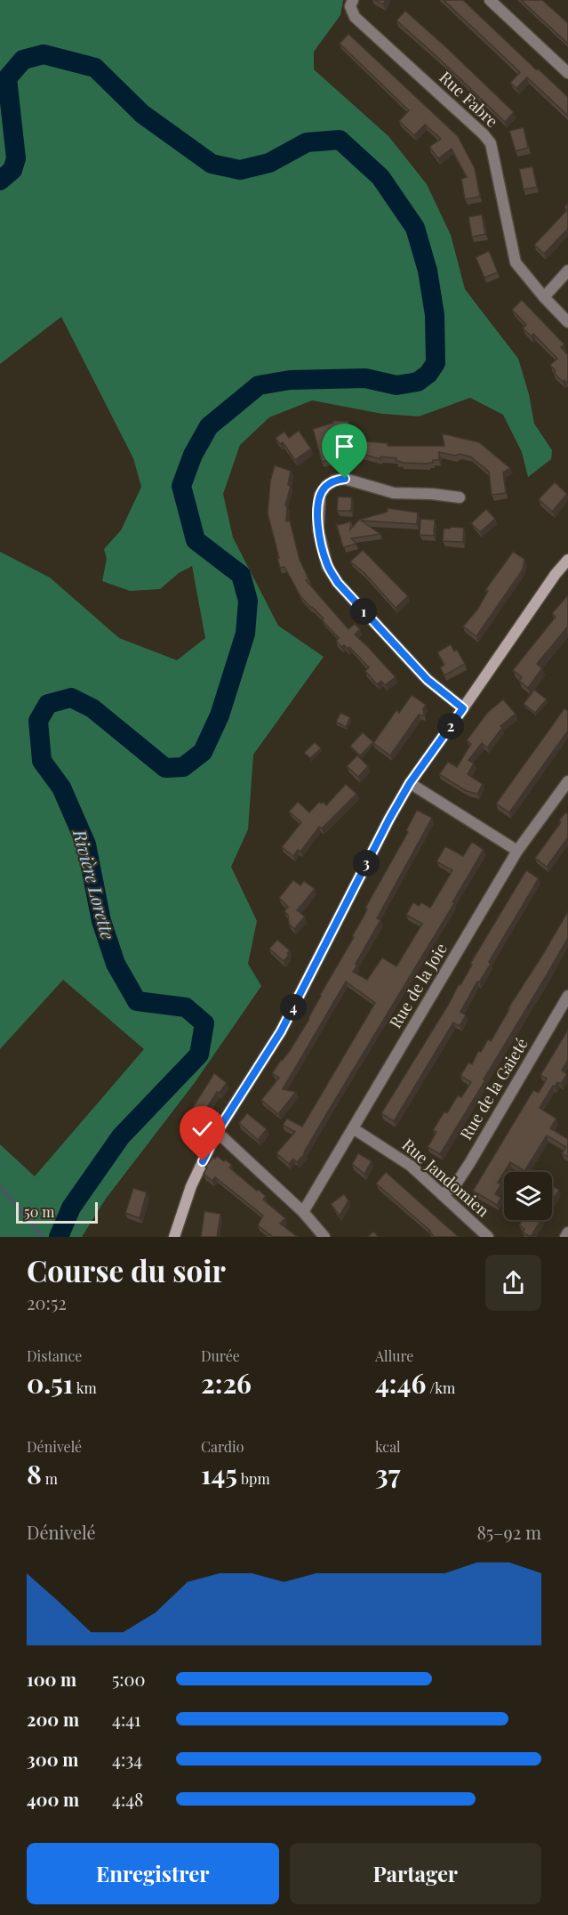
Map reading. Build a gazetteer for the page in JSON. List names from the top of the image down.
{
  "streets": {
    "street": [
      "Rue Fabre",
      "Rue de la Joie",
      "Rue de la Gaieté",
      "Rue Jandomien"
    ]
  },
  "crossings": [
    ["Rue de la Joie", "Rue Jandomien"],
    ["Rue de la Gaieté", "Rue Jandomien"]
  ],
  "water": ["Rivière Lorette"],
  "scale_bar": "50 m",
  "page": {
    "pins": [
      "1",
      "2",
      "3",
      "4"
    ],
    "scale": "50 m",
    "heading": ["Course du soir", "20:52"],
    "stats": [
      ["Distance", "0.51 km"],
      ["Durée", "2:26"],
      ["Allure", "4:46 /km"],
      ["Dénivelé", "8 m"],
      ["Cardio", "145 bpm"],
      ["kcal", "37"]
    ],
    "chart": ["Dénivelé", "85–92 m"],
    "list": [
      {
        "name": "100 m",
        "note": "5:00"
      },
      {
        "name": "200 m",
        "note": "4:41"
      },
      {
        "name": "300 m",
        "note": "4:34"
      },
      {
        "name": "400 m",
        "note": "4:48"
      }
    ],
    "buttons": ["Enregistrer", "Partager"]
  }
}
